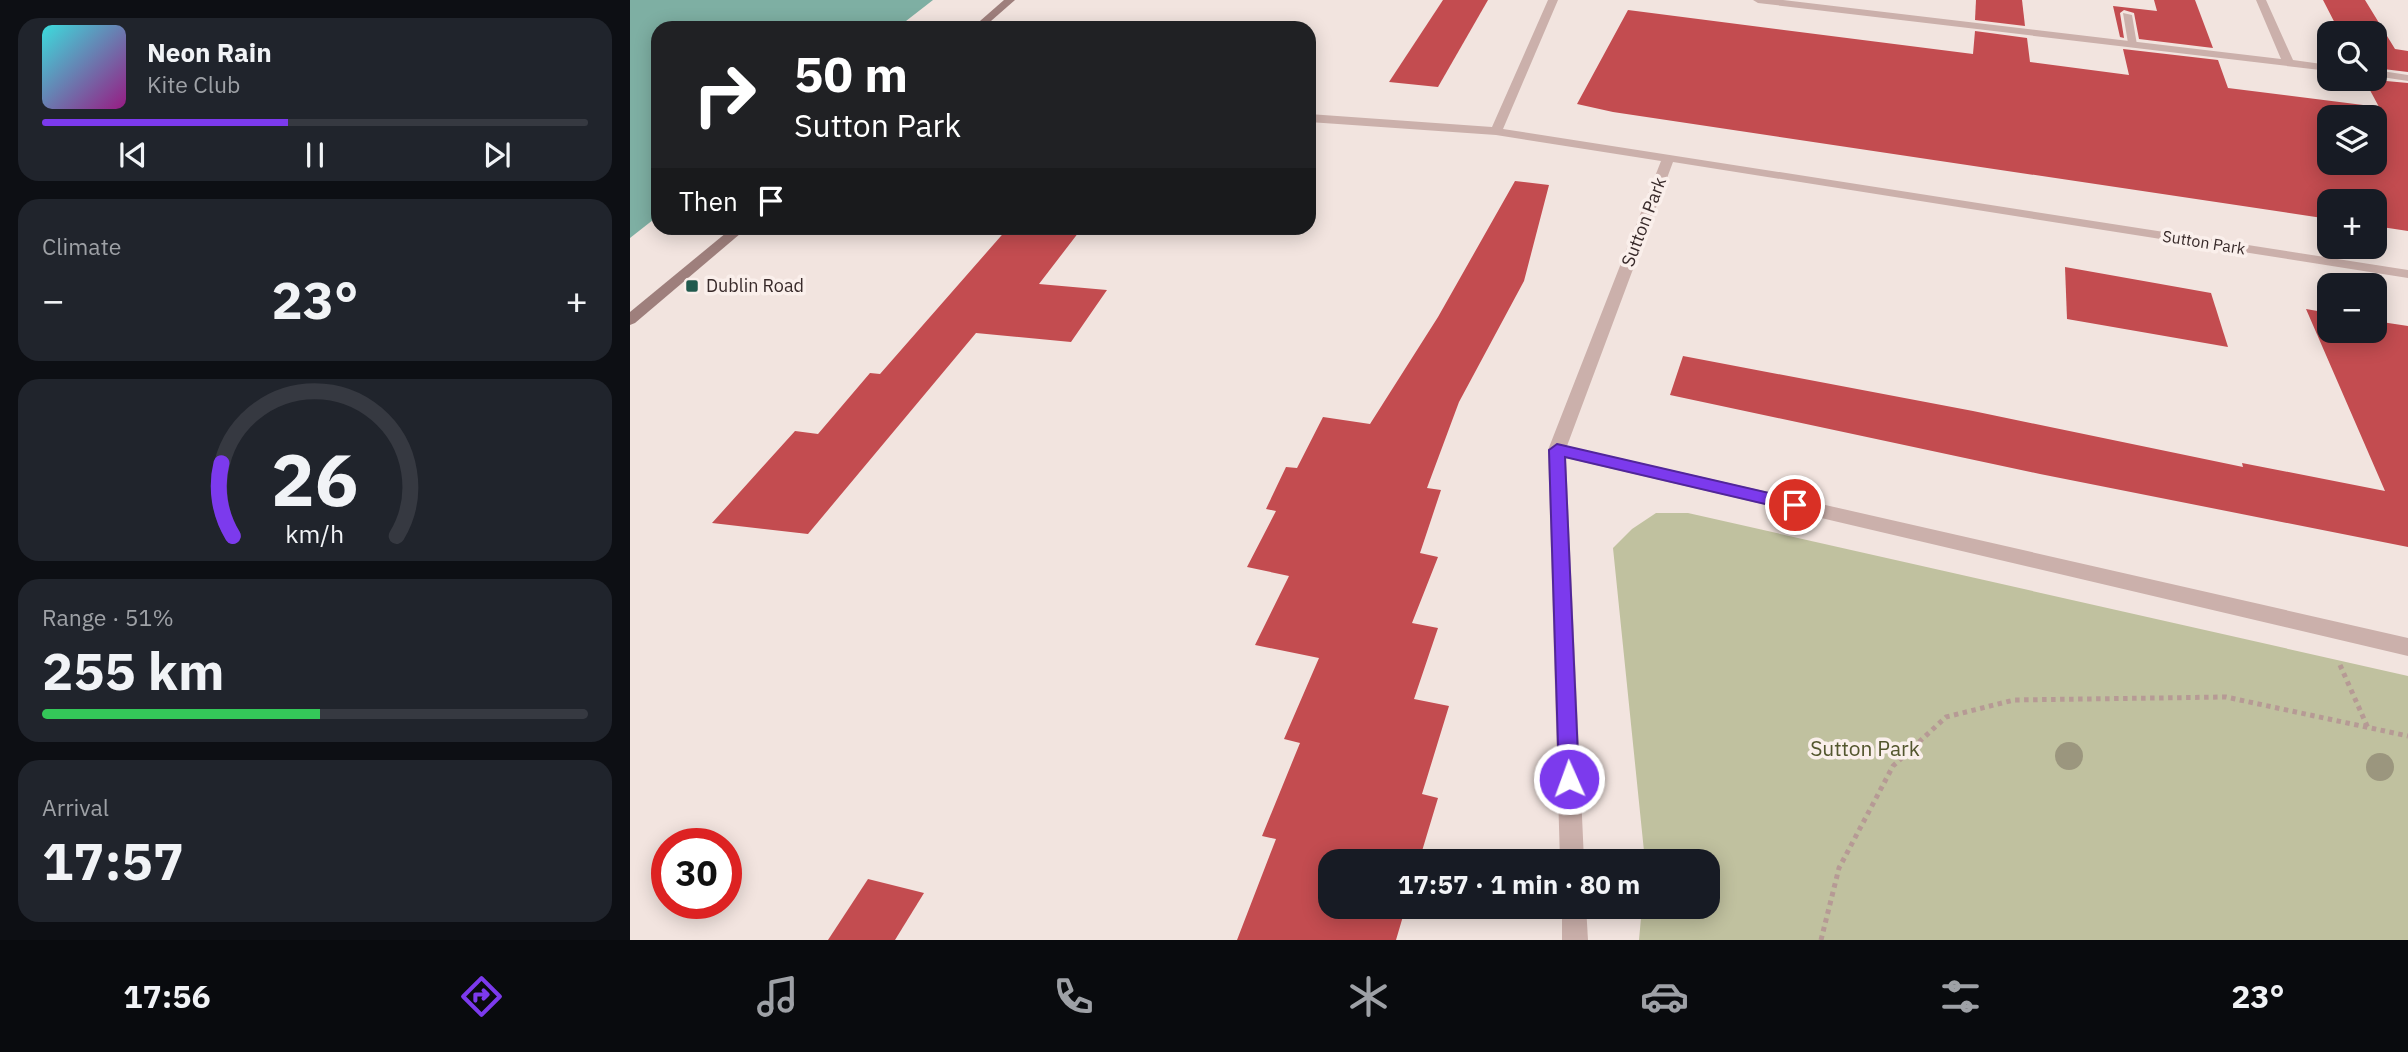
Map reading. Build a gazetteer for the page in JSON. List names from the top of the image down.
{
  "streets": {
    "street": ["Sutton Park"]
  },
  "parks": ["Sutton Park"],
  "places": {
    "transit": ["Dublin Road"]
  },
  "page": {
    "map_buttons": ["+", "−"],
    "turn": ["50 m", "Sutton Park"],
    "song": ["Neon Rain", "Kite Club"],
    "then": "Then",
    "tile": [
      "Climate",
      ["Range · 51%", "255 km"],
      ["Arrival", "17:57"]
    ],
    "heat": ["−", "23°", "+"],
    "limit": "30",
    "trip": "17:57 · 1 min · 80 m",
    "tabs": ["17:56", "23°"],
    "gauge": ["26", "km/h"]
  }
}
